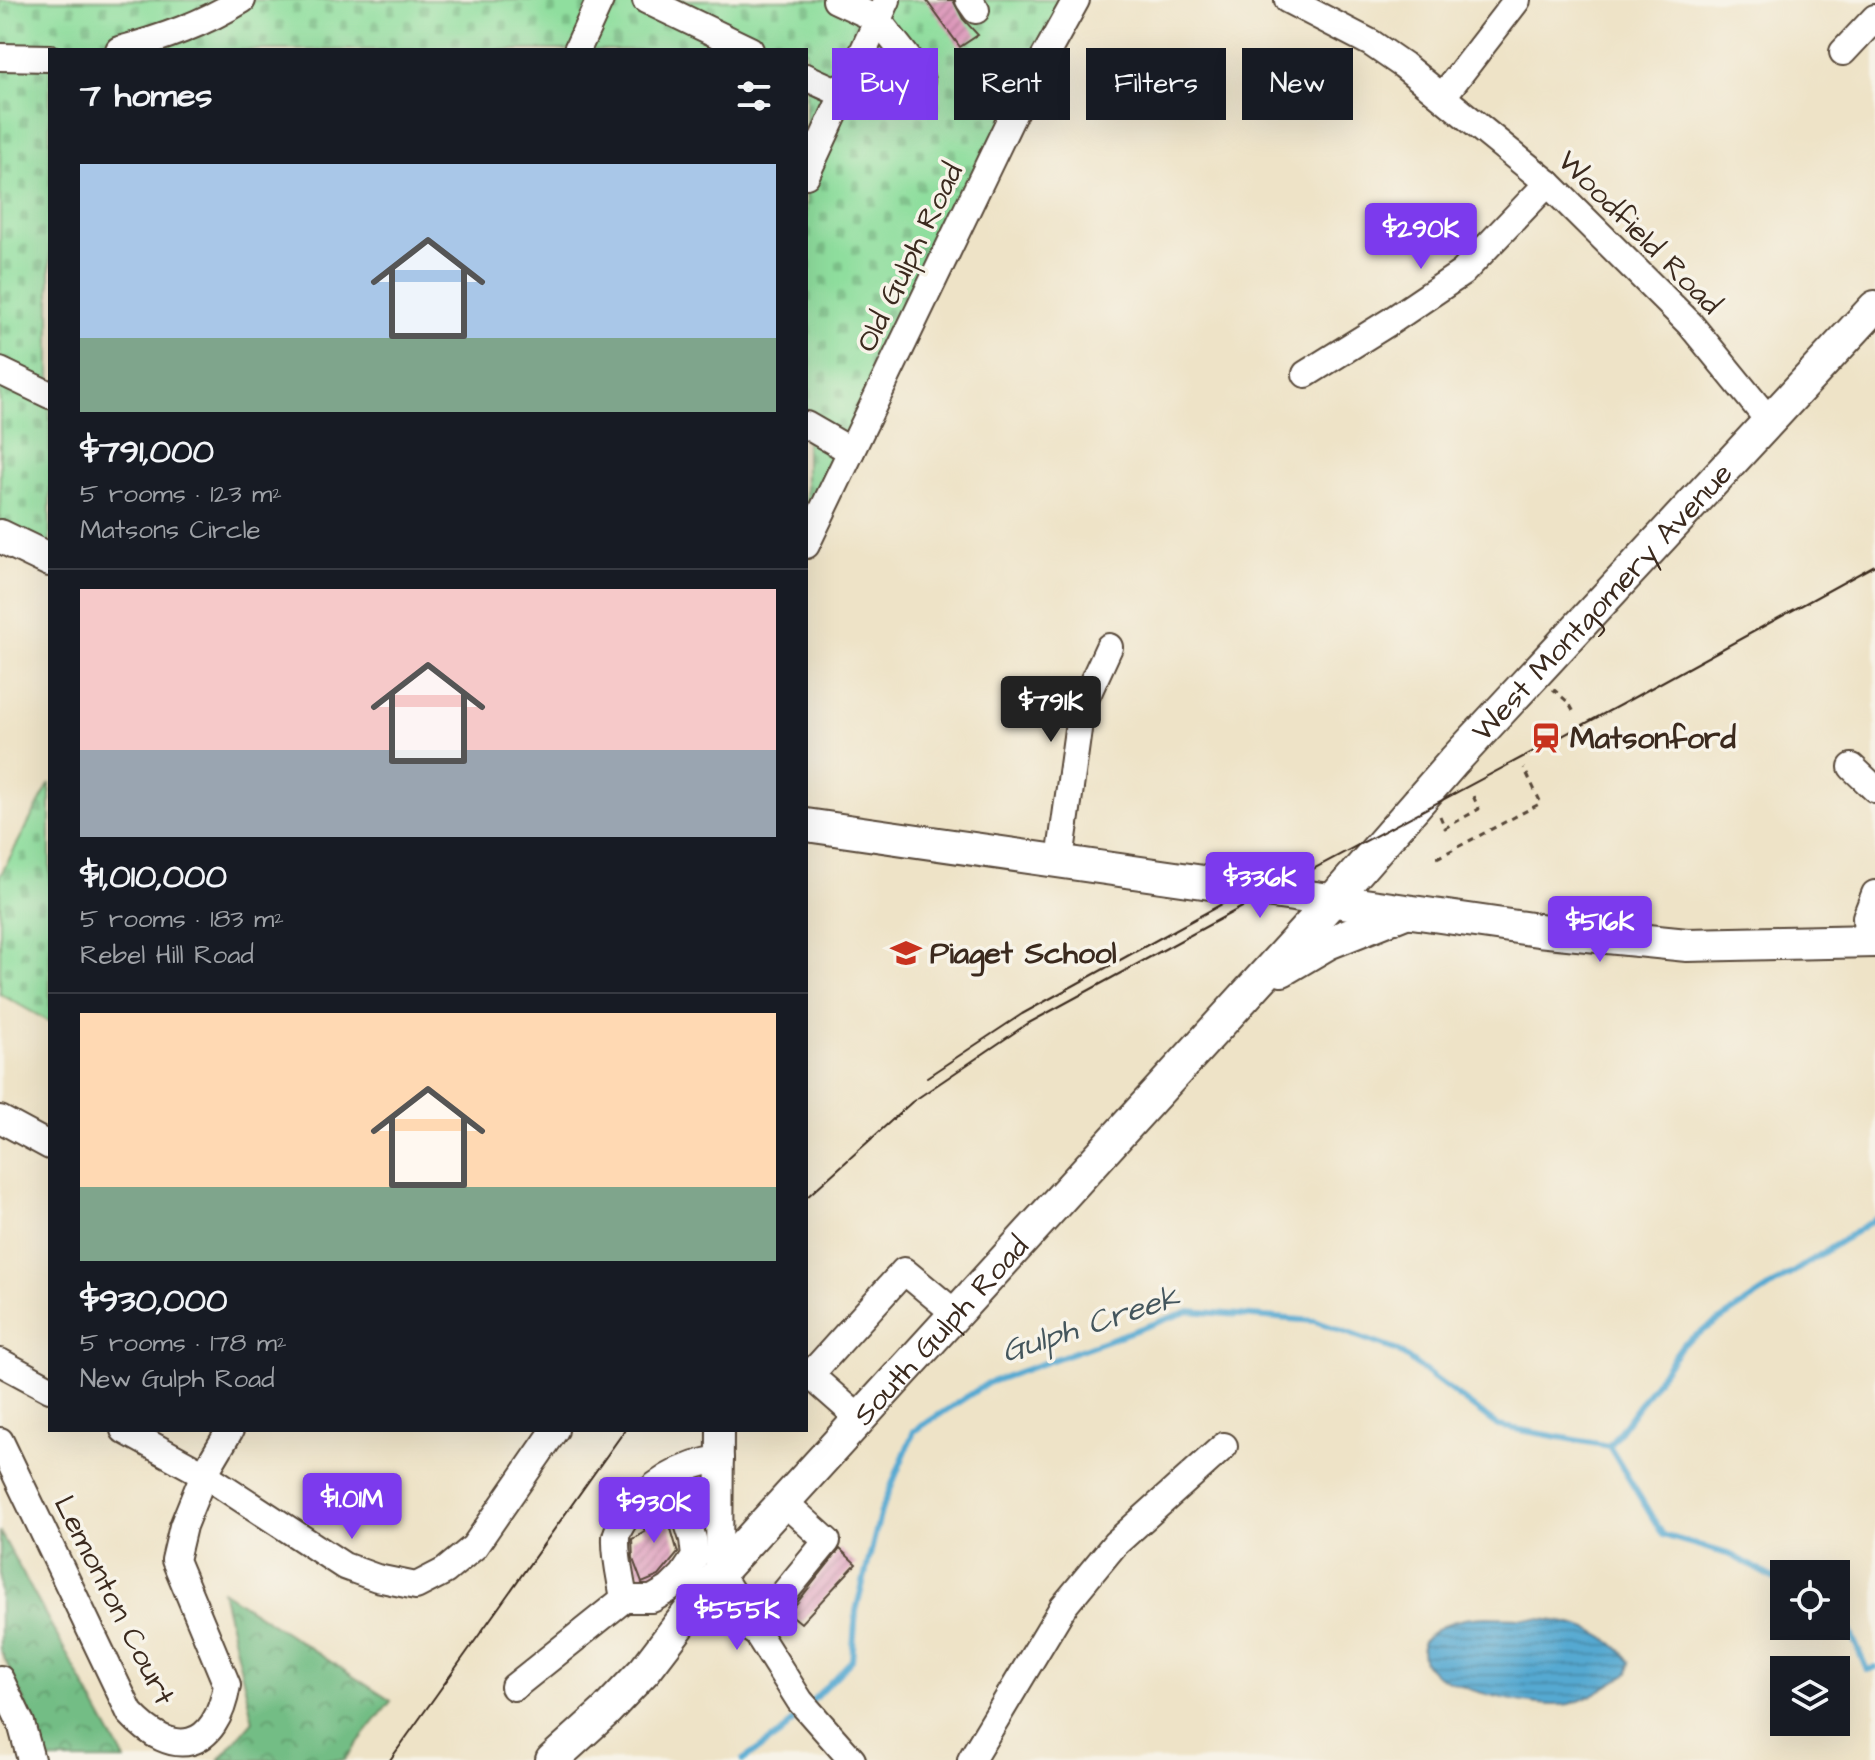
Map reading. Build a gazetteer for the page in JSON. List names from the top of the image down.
{
  "streets": {
    "main road": ["West Montgomery Avenue", "South Gulph Road"],
    "street": ["Woodfield Road", "Old Gulph Road", "Lemonton Court"]
  },
  "crossings": [
    ["Woodfield Road", "West Montgomery Avenue"],
    ["West Montgomery Avenue", "South Gulph Road"]
  ],
  "water": ["Gulph Creek"],
  "places": {
    "station": ["Matsonford"],
    "school or university": ["Piaget School"]
  },
  "page": {
    "chip": [
      "Buy",
      "Rent",
      "Filters",
      "New"
    ],
    "heading": "7 homes",
    "list": [
      {
        "name": "$791,000",
        "note": "5 rooms · 123 m² · Matsons Circle"
      },
      {
        "name": "$1,010,000",
        "note": "5 rooms · 183 m² · Rebel Hill Road"
      },
      {
        "name": "$930,000",
        "note": "5 rooms · 178 m² · New Gulph Road"
      }
    ],
    "price": [
      "$290K",
      "$791K",
      "$336K",
      "$516K",
      "$1.01M",
      "$930K",
      "$555K"
    ]
  }
}
